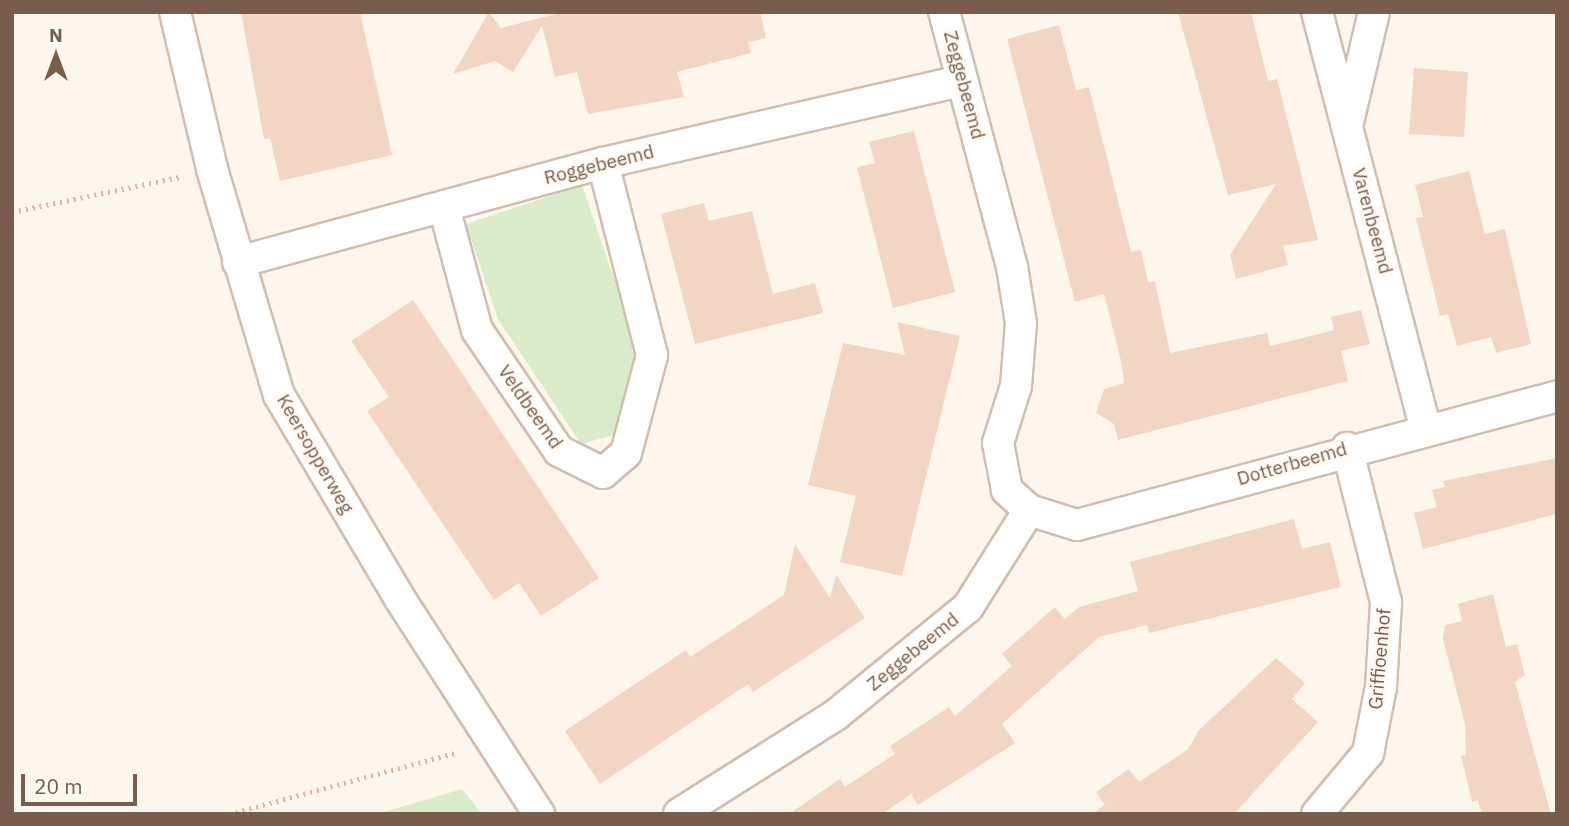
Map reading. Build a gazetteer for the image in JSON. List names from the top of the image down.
{
  "streets": {
    "street": [
      "Zeggebeemd",
      "Roggebeemd",
      "Varenbeemd",
      "Veldbeemd",
      "Keersopperweg",
      "Dotterbeemd",
      "Griffioenhof"
    ]
  },
  "crossings": [
    ["Zeggebeemd", "Roggebeemd"],
    ["Zeggebeemd", "Dotterbeemd"],
    ["Roggebeemd", "Veldbeemd"],
    ["Roggebeemd", "Keersopperweg"],
    ["Varenbeemd", "Dotterbeemd"],
    ["Dotterbeemd", "Griffioenhof"]
  ],
  "scale_bar": "20 m",
  "north": "top"
}
